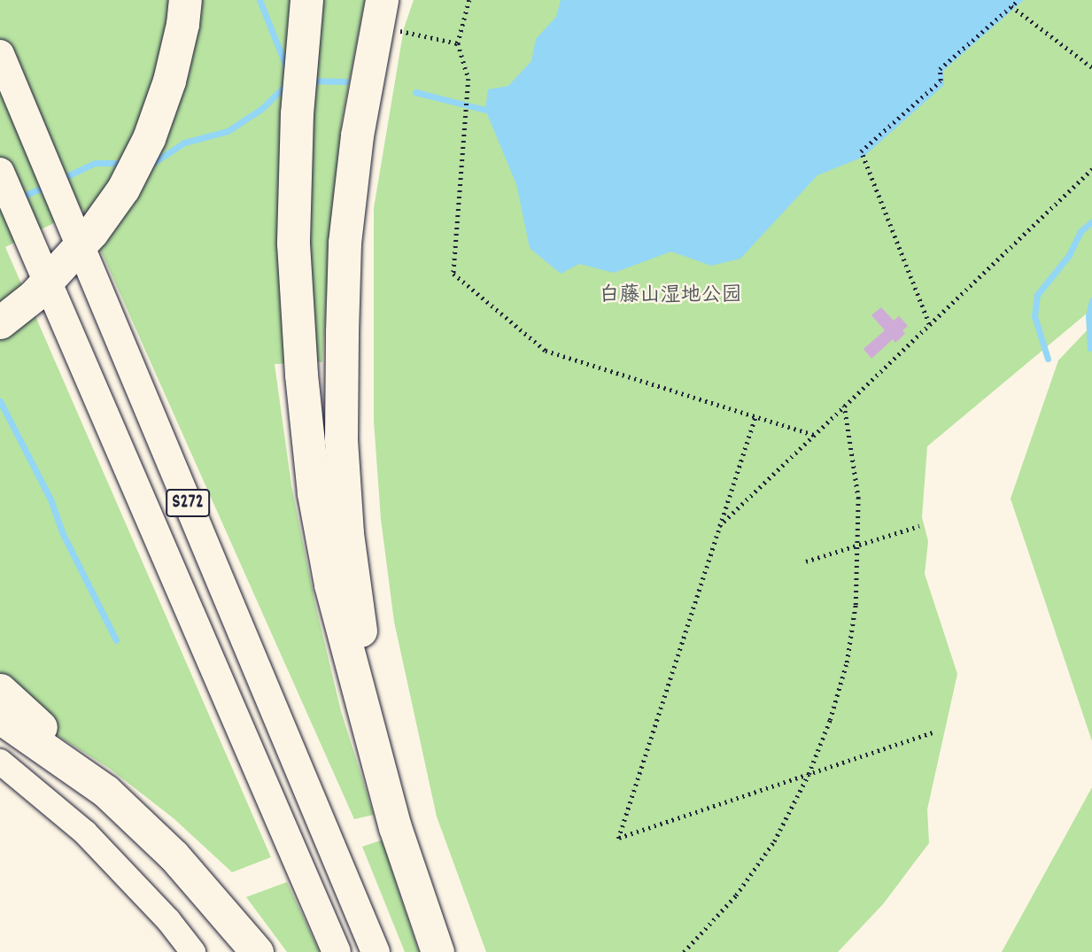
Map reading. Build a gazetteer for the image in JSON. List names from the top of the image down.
{
  "streets": {
    "main road": ["S272"]
  },
  "parks": ["白藤山湿地公园"]
}
